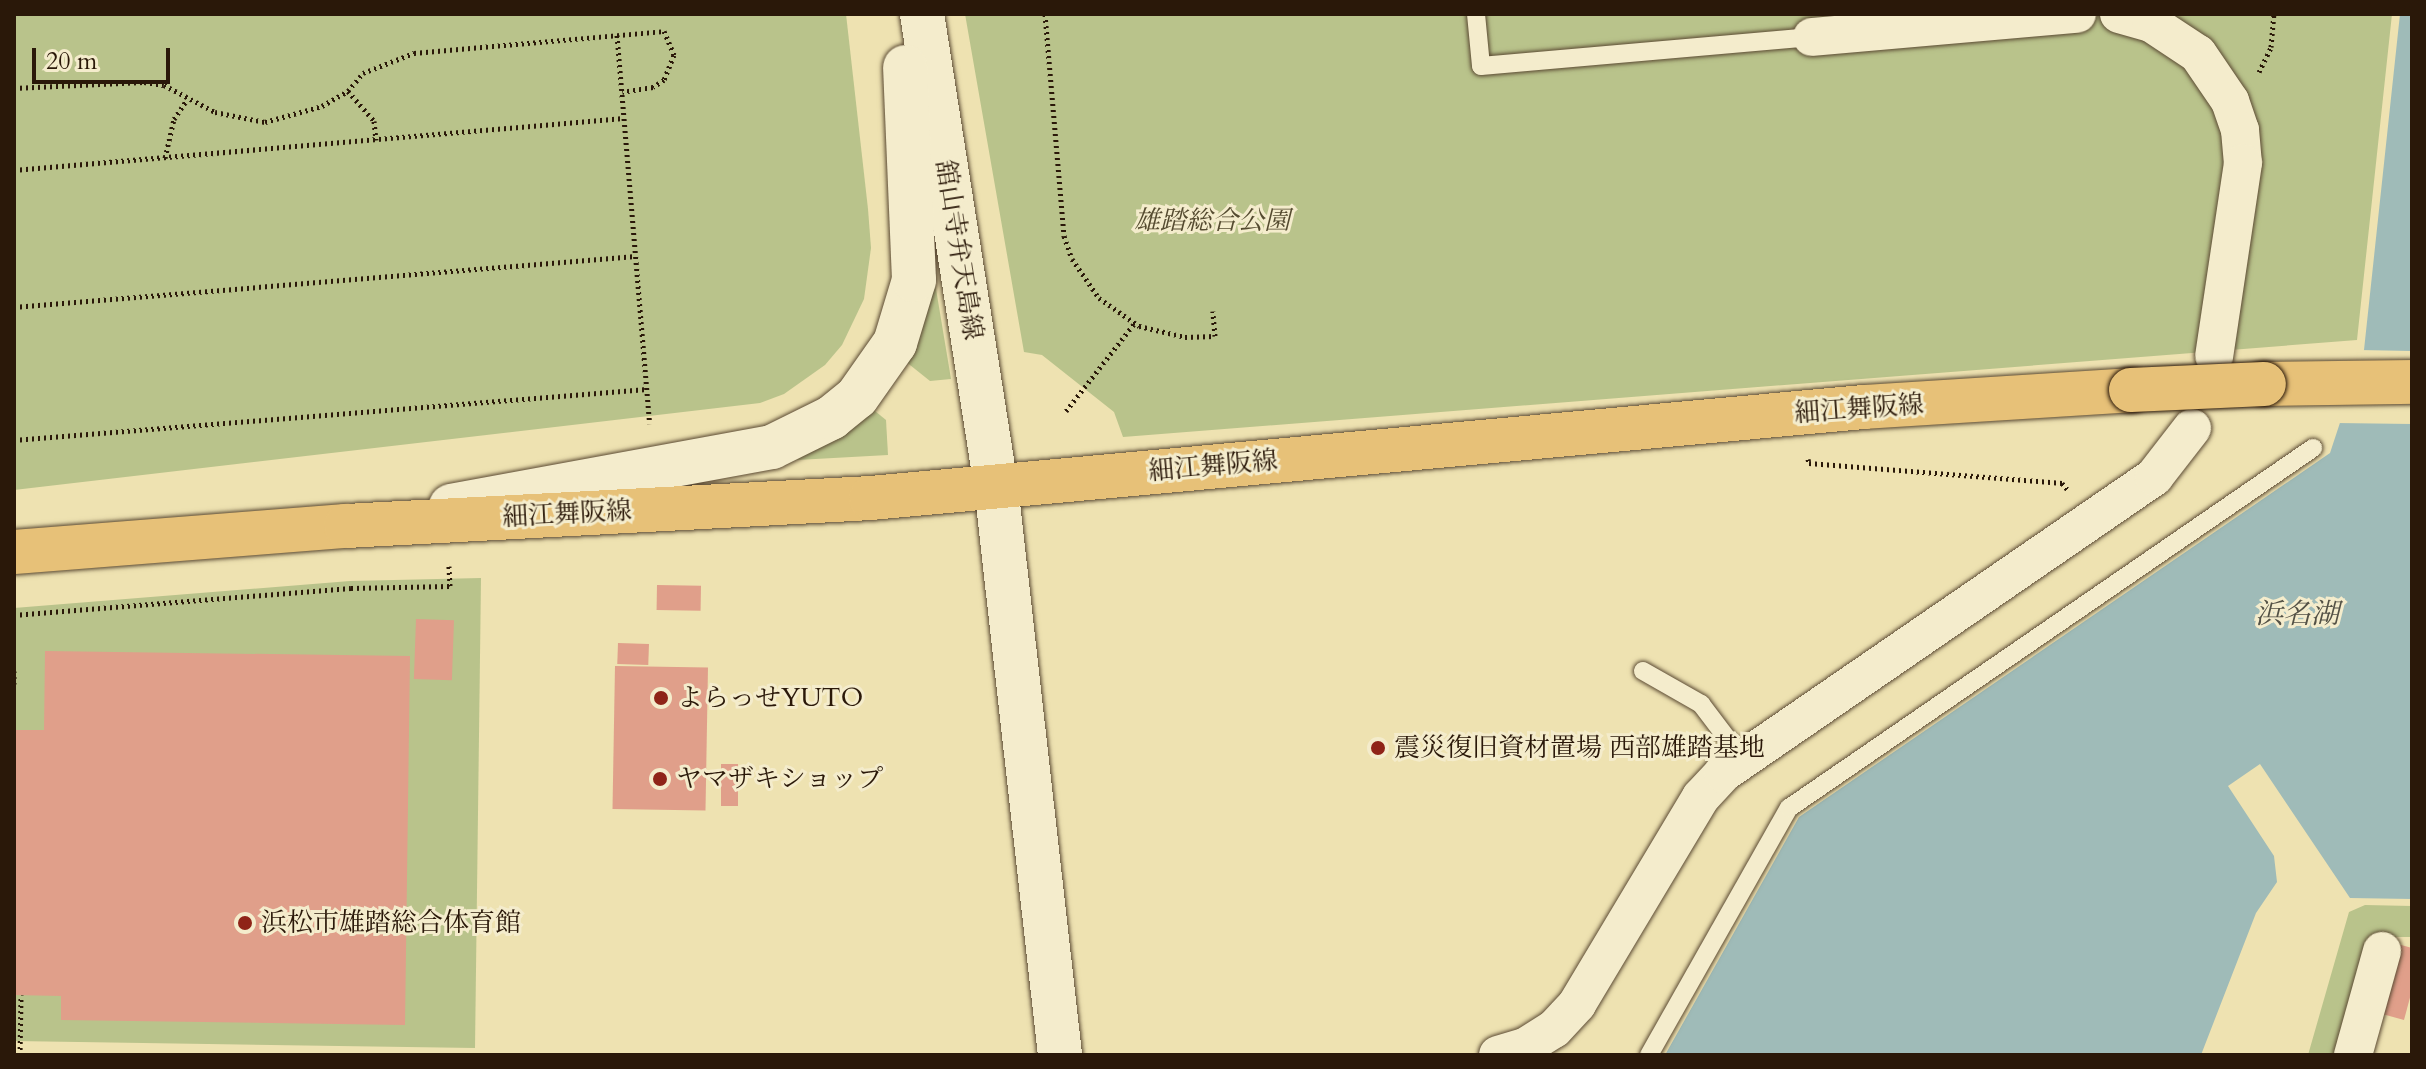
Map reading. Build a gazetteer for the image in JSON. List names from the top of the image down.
{
  "streets": {
    "main road": ["舘山寺弁天島線", "細江舞阪線"]
  },
  "crossings": [
    ["舘山寺弁天島線", "細江舞阪線"]
  ],
  "water": ["浜名湖"],
  "parks": ["雄踏総合公園"],
  "places": [
    "よらっせYUTO",
    "震災復旧資材置場 西部雄踏基地",
    "ヤマザキショップ",
    "浜松市雄踏総合体育館"
  ],
  "scale_bar": "20 m"
}
